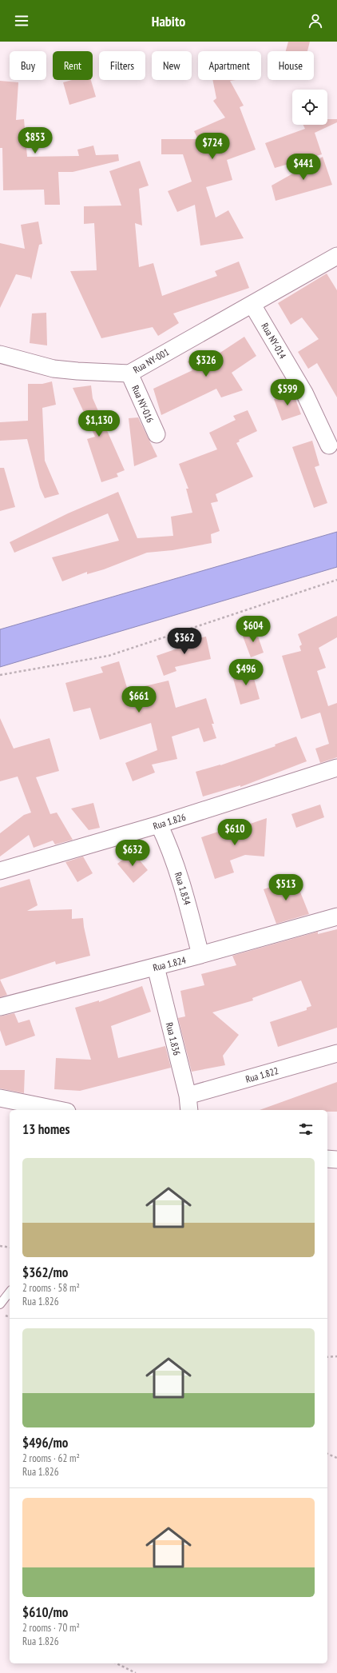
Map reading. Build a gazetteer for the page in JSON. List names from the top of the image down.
{
  "streets": {
    "street": [
      "Rua NY-014",
      "Rua NY-001",
      "Rua NY-016",
      "Rua 1.826",
      "Rua 1.834",
      "Rua 1.824",
      "Rua 1.836",
      "Rua 1.822"
    ]
  },
  "crossings": [
    ["Rua NY-014", "Rua NY-001"],
    ["Rua NY-001", "Rua NY-016"],
    ["Rua 1.826", "Rua 1.834"],
    ["Rua 1.834", "Rua 1.824"],
    ["Rua 1.824", "Rua 1.836"],
    ["Rua 1.836", "Rua 1.822"]
  ],
  "page": {
    "header": "Habito",
    "chip": [
      "Buy",
      "Rent",
      "Filters",
      "New",
      "Apartment",
      "House"
    ],
    "price": [
      "$853",
      "$724",
      "$441",
      "$326",
      "$599",
      "$1,130",
      "$604",
      "$362",
      "$496",
      "$661",
      "$610",
      "$632",
      "$513"
    ],
    "heading": "13 homes",
    "list": [
      {
        "name": "$362/mo",
        "note": "2 rooms · 58 m² · Rua 1.826"
      },
      {
        "name": "$496/mo",
        "note": "2 rooms · 62 m² · Rua 1.826"
      },
      {
        "name": "$610/mo",
        "note": "2 rooms · 70 m² · Rua 1.826"
      }
    ]
  }
}
